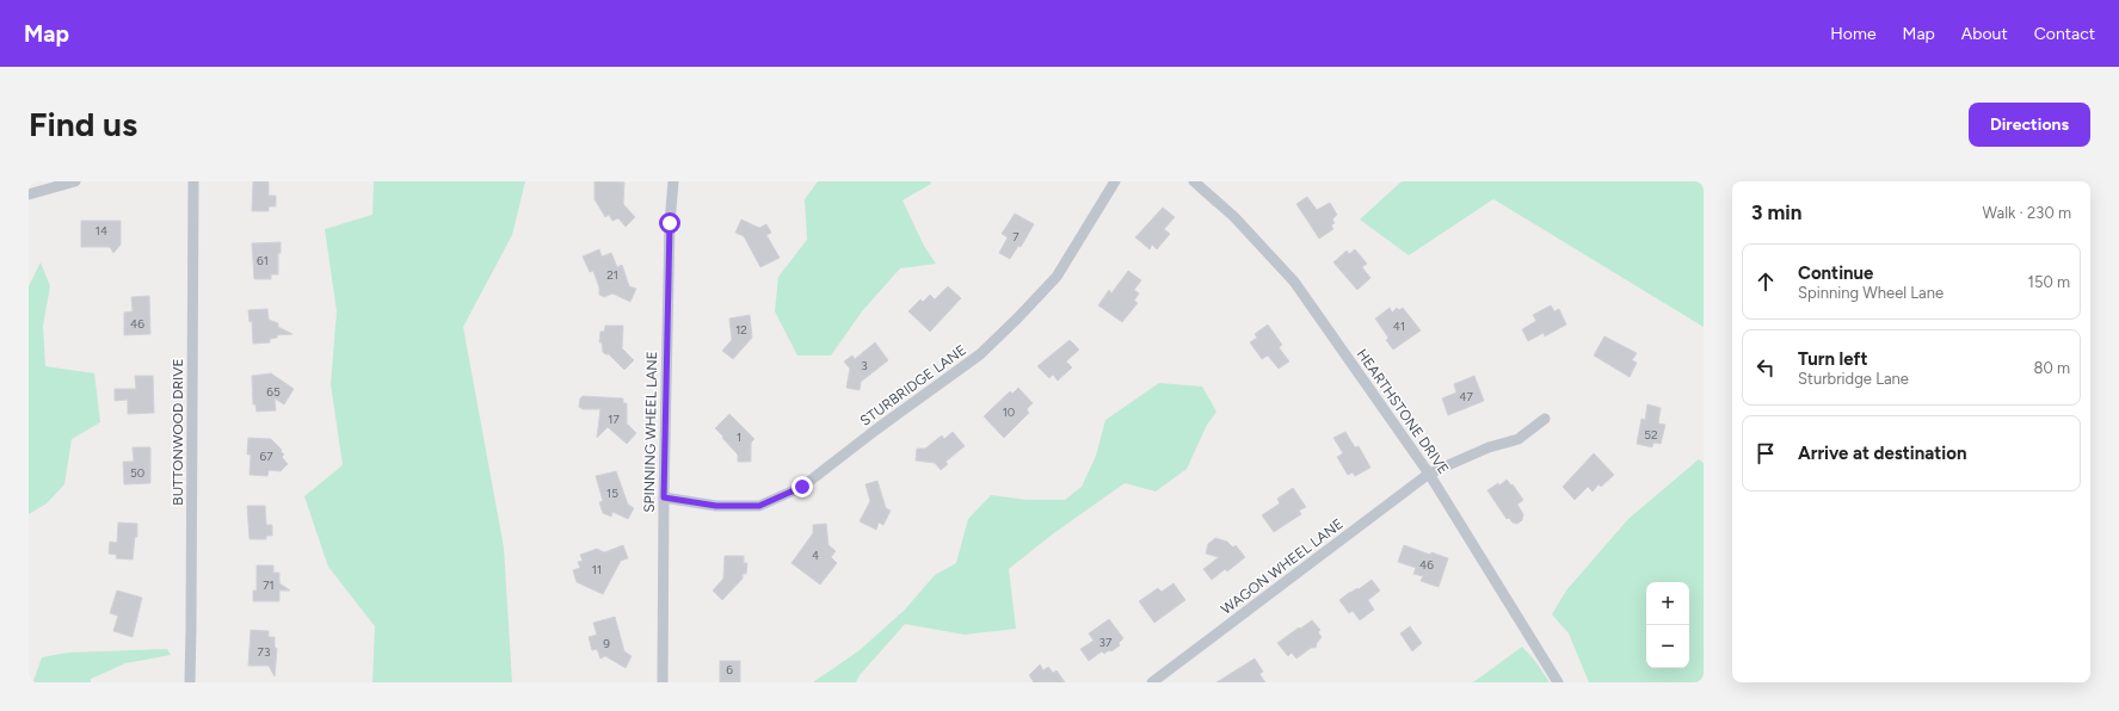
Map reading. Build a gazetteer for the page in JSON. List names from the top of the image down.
{
  "streets": {
    "street": [
      "STURBRIDGE LANE",
      "HEARTHSTONE DRIVE",
      "BUTTONWOOD DRIVE",
      "SPINNING WHEEL LANE",
      "WAGON WHEEL LANE"
    ]
  },
  "crossings": [
    ["STURBRIDGE LANE", "SPINNING WHEEL LANE"],
    ["HEARTHSTONE DRIVE", "WAGON WHEEL LANE"]
  ],
  "house_numbers": [
    "14",
    "7",
    "61",
    "21",
    "46",
    "41",
    "12",
    "3",
    "65",
    "47",
    "10",
    "17",
    "52",
    "1",
    "67",
    "50",
    "15",
    "4",
    "46",
    "11",
    "71",
    "37",
    "9",
    "73",
    "6"
  ],
  "page": {
    "header": "Map",
    "nav": [
      "Home",
      "Map",
      "About",
      "Contact"
    ],
    "buttons": "Directions",
    "title": "Find us",
    "heading": ["3 min", "Walk · 230 m"],
    "list": [
      ["Continue", "Spinning Wheel Lane", "150 m"],
      ["Turn left", "Sturbridge Lane", "80 m"],
      "Arrive at destination"
    ],
    "map_buttons": ["+", "−"]
  }
}
